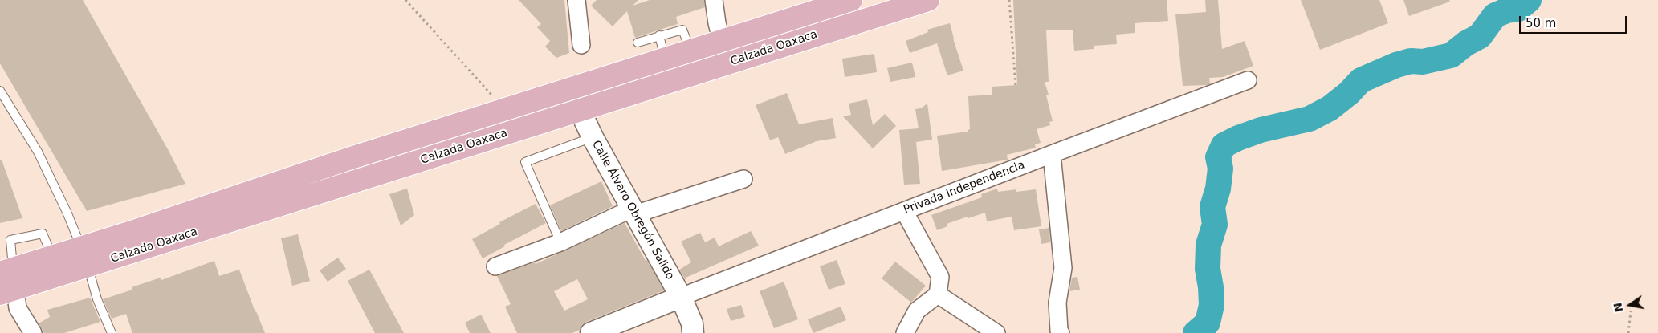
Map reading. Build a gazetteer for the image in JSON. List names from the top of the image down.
{
  "streets": {
    "main road": ["Calzada Oaxaca"],
    "street": ["Privada Independencia", "Calle Álvaro Obregón Salido"]
  },
  "crossings": [
    ["Calzada Oaxaca", "Calle Álvaro Obregón Salido"],
    ["Privada Independencia", "Calle Álvaro Obregón Salido"]
  ],
  "scale_bar": "50 m",
  "north": "left"
}
